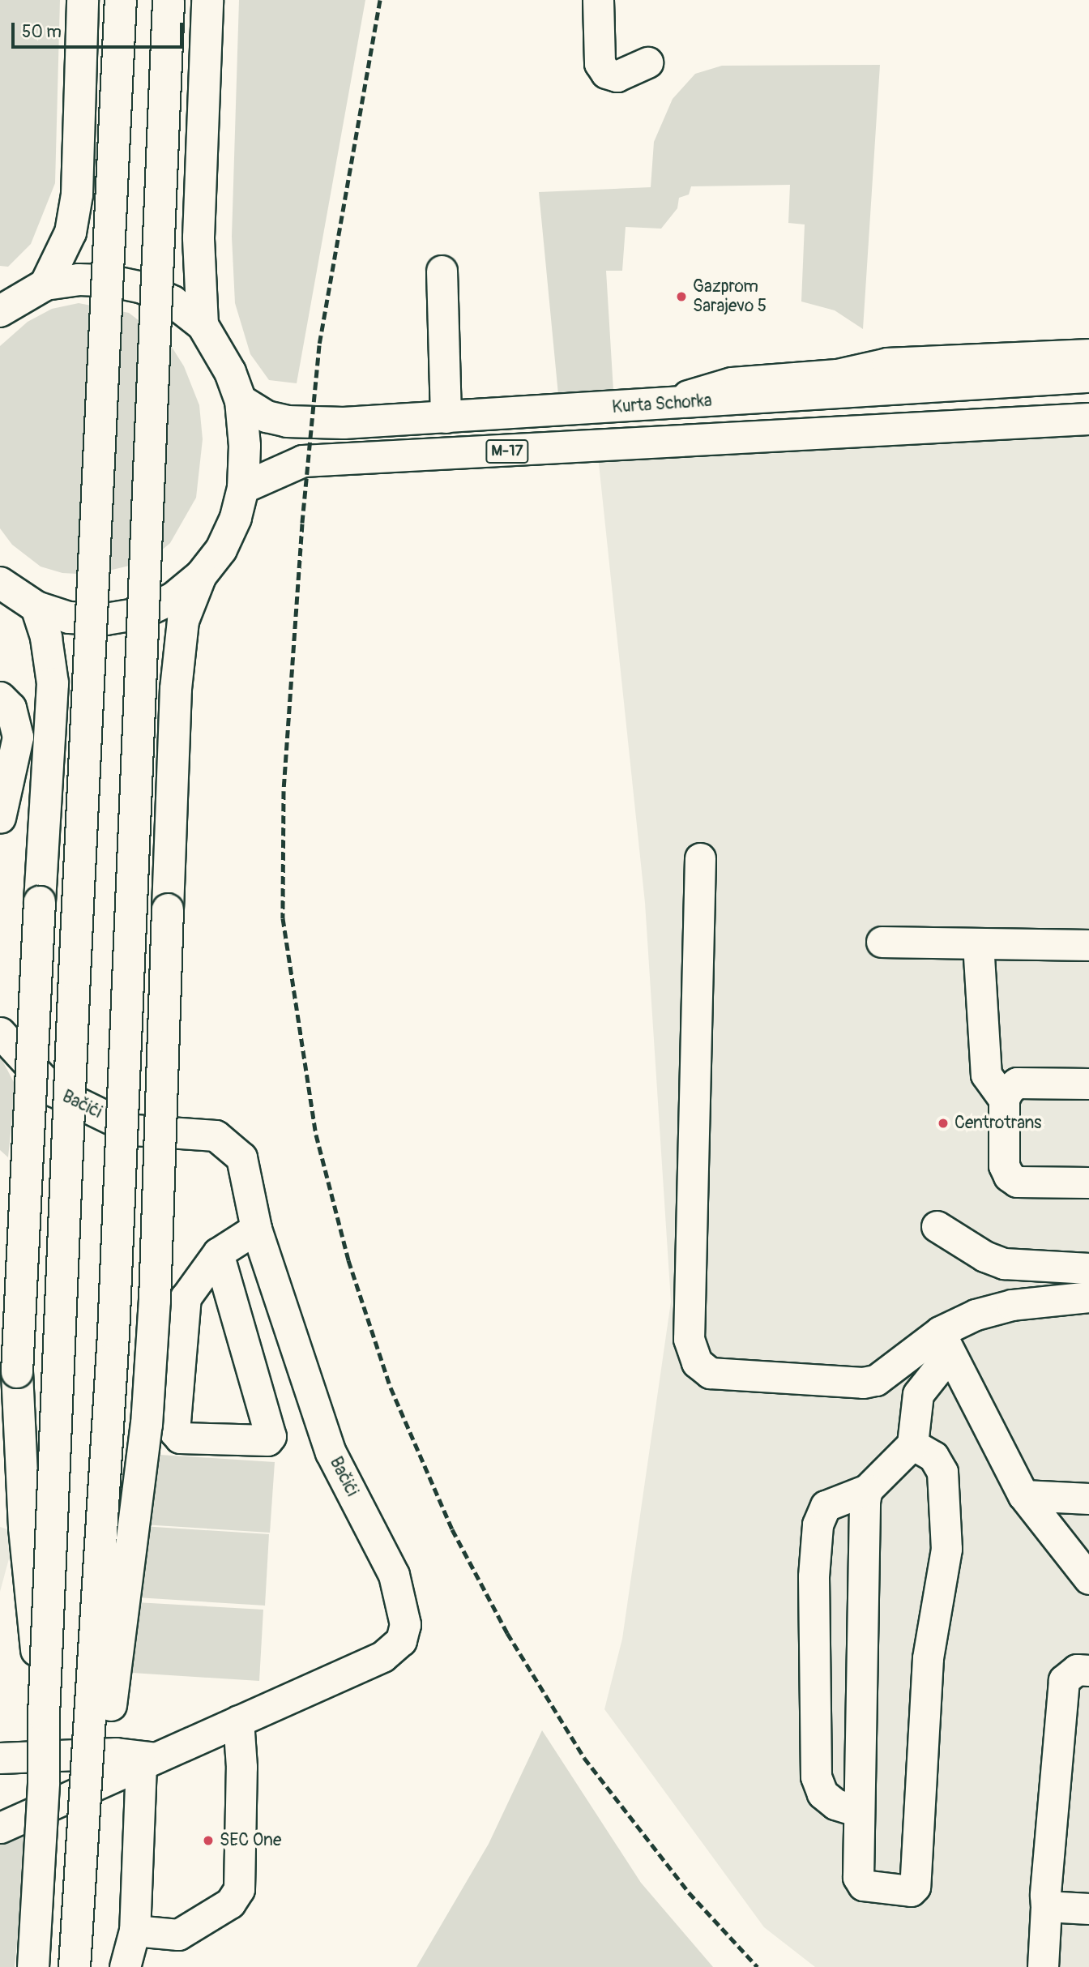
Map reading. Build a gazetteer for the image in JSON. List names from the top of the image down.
{
  "streets": {
    "main road": ["Kurta Schorka", "M-17"],
    "street": ["Bačići"]
  },
  "places": ["Gazprom Sarajevo 5", "Centrotrans", "SEC One"],
  "scale_bar": "50 m"
}
